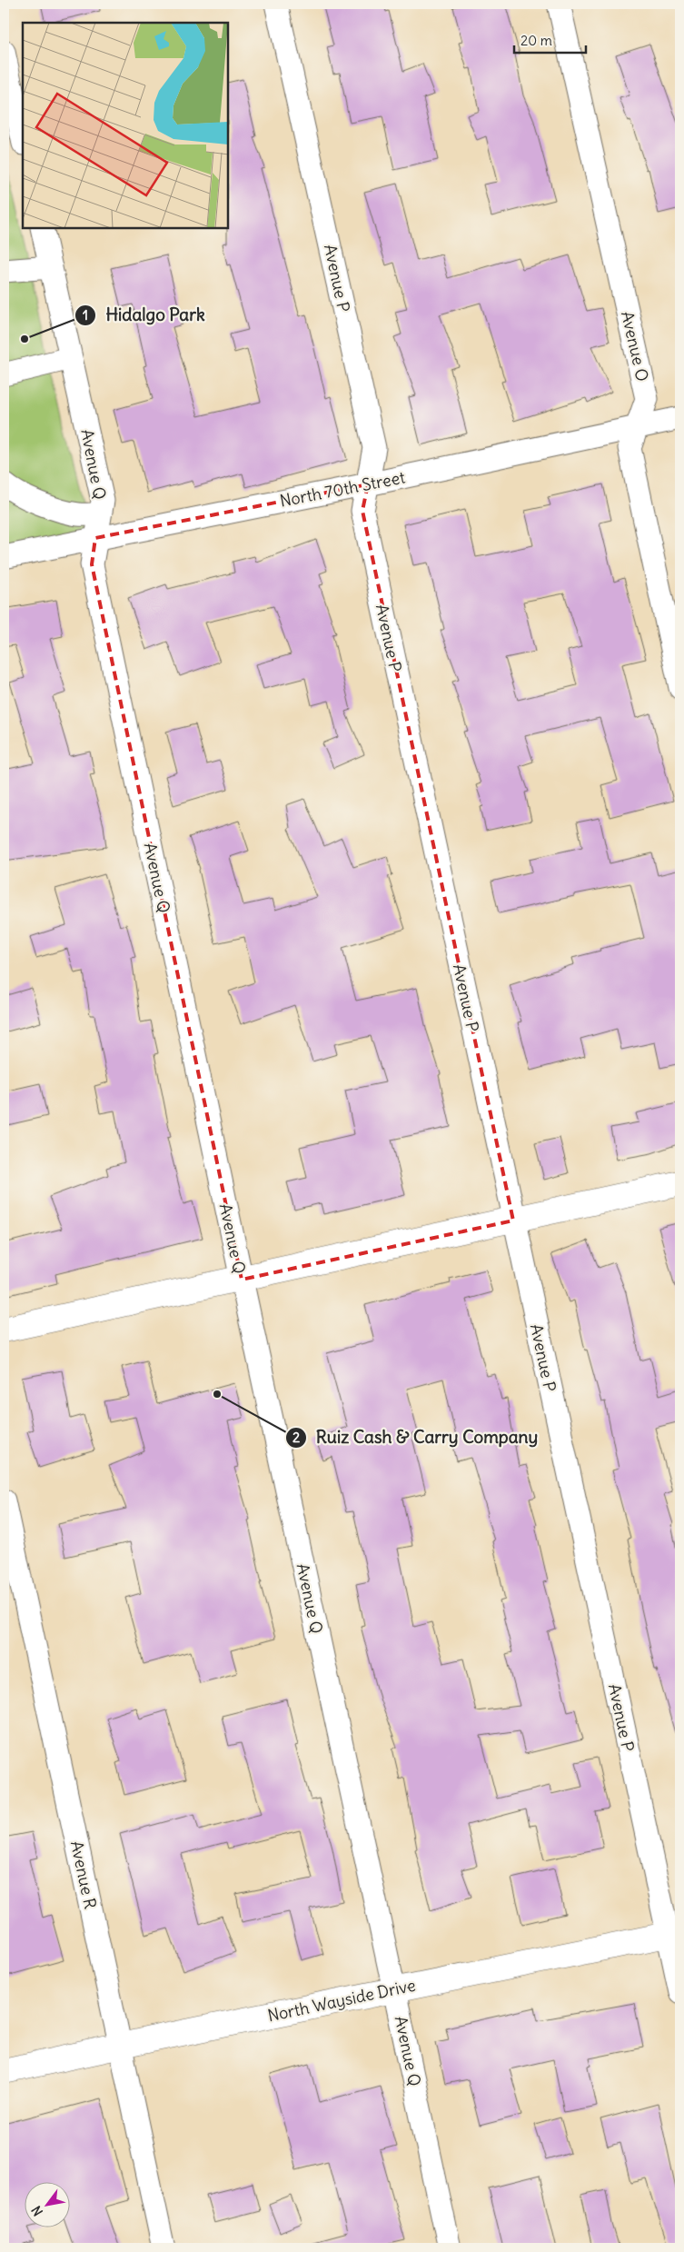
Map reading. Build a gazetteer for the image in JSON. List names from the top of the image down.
{
  "streets": {
    "main road": ["North Wayside Drive"],
    "street": [
      "Avenue P",
      "Avenue O",
      "Avenue Q",
      "North 70th Street",
      "Avenue R"
    ]
  },
  "crossings": [
    ["Avenue P", "North 70th Street"],
    ["Avenue P", "North Wayside Drive"],
    ["Avenue O", "North 70th Street"],
    ["Avenue Q", "North 70th Street"],
    ["Avenue Q", "North Wayside Drive"],
    ["Avenue R", "North Wayside Drive"]
  ],
  "places": ["Hidalgo Park", "Ruiz Cash & Carry Company"],
  "scale_bar": "20 m",
  "north": "bottom left"
}
